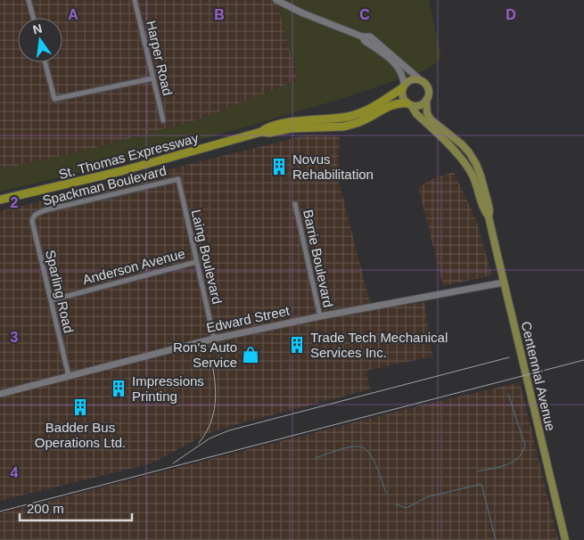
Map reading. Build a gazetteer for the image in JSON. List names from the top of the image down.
{
  "streets": {
    "highway": ["St. Thomas Expressway"],
    "main road": ["Centennial Avenue"],
    "street": [
      "Harper Road",
      "Spackman Boulevard",
      "Laing Boulevard",
      "Barrie Boulevard",
      "Anderson Avenue",
      "Sparling Road",
      "Edward Street"
    ]
  },
  "crossings": [
    ["St. Thomas Expressway", "Centennial Avenue"],
    ["Spackman Boulevard", "Laing Boulevard"],
    ["Spackman Boulevard", "Sparling Road"],
    ["Laing Boulevard", "Anderson Avenue"],
    ["Laing Boulevard", "Edward Street"],
    ["Barrie Boulevard", "Edward Street"],
    ["Anderson Avenue", "Sparling Road"],
    ["Sparling Road", "Edward Street"],
    ["Edward Street", "Centennial Avenue"]
  ],
  "places": {
    "building": [
      "Novus Rehabilitation",
      "Trade Tech Mechanical Services Inc.",
      "Impressions Printing",
      "Badder Bus Operations Ltd."
    ],
    "shop": ["Ron's Auto Service"]
  },
  "scale_bar": "200 m",
  "north": "top",
  "grid": {
    "columns": [
      "A",
      "B",
      "C",
      "D"
    ],
    "rows": ["2", "3", "4"]
  }
}
